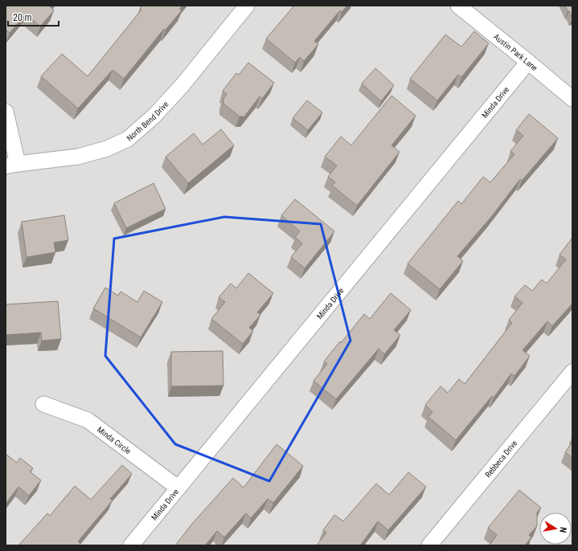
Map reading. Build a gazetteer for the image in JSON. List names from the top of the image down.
{
  "streets": {
    "street": [
      "Austin Park Lane",
      "Minda Drive",
      "North Bend Drive",
      "Minda Circle",
      "Rebbeca Drive"
    ]
  },
  "crossings": [
    ["Austin Park Lane", "Minda Drive"],
    ["Minda Drive", "Minda Circle"]
  ],
  "scale_bar": "20 m",
  "north": "right"
}
